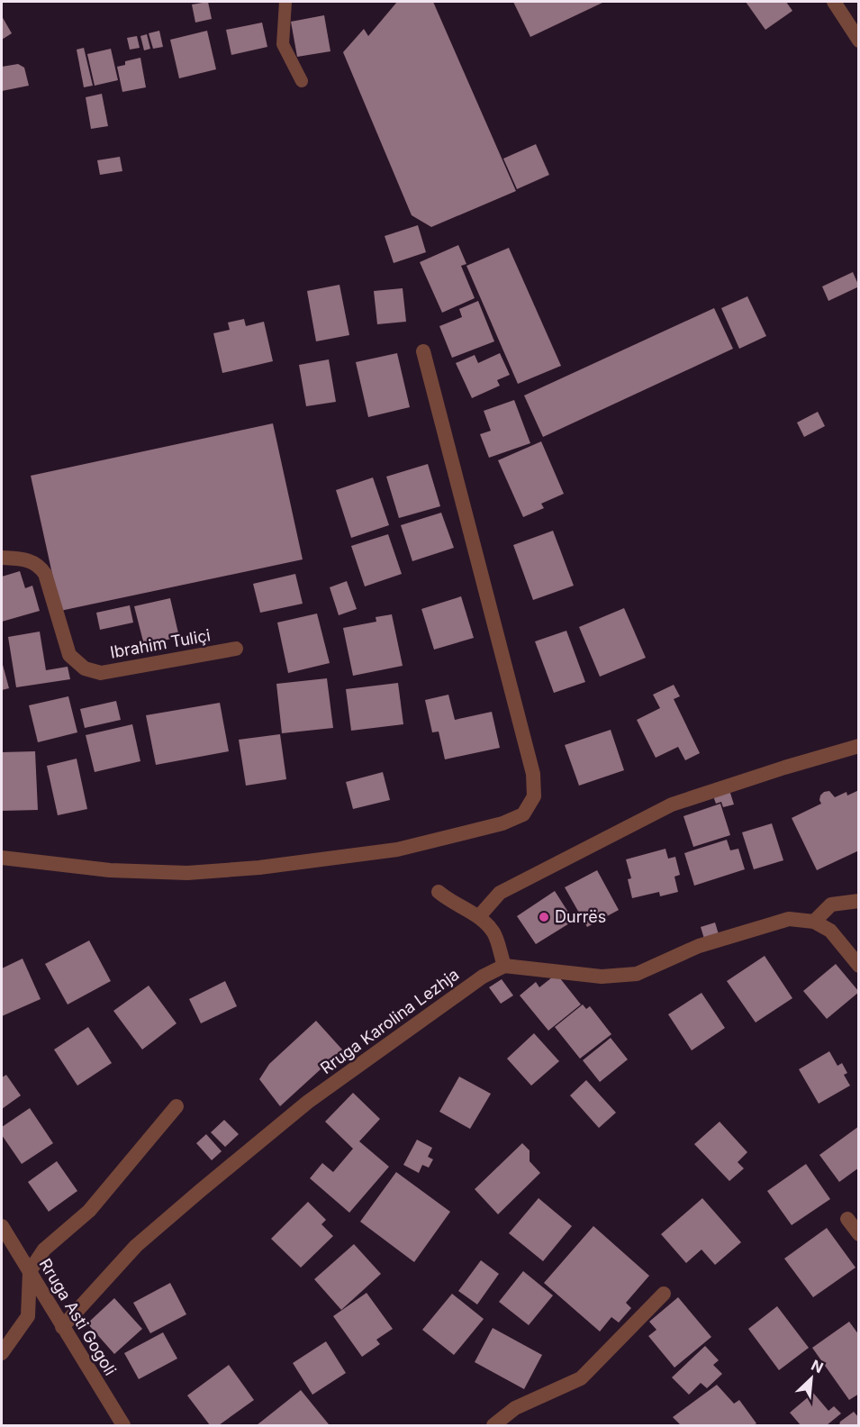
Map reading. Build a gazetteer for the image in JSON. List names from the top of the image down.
{
  "streets": {
    "street": ["Ibrahim Tuliçi", "Rruga Karolina Lezhja", "Rruga Asti Gogoli"]
  },
  "crossings": [
    ["Rruga Karolina Lezhja", "Rruga Asti Gogoli"]
  ],
  "places": ["Durrës"],
  "north": "top right"
}
